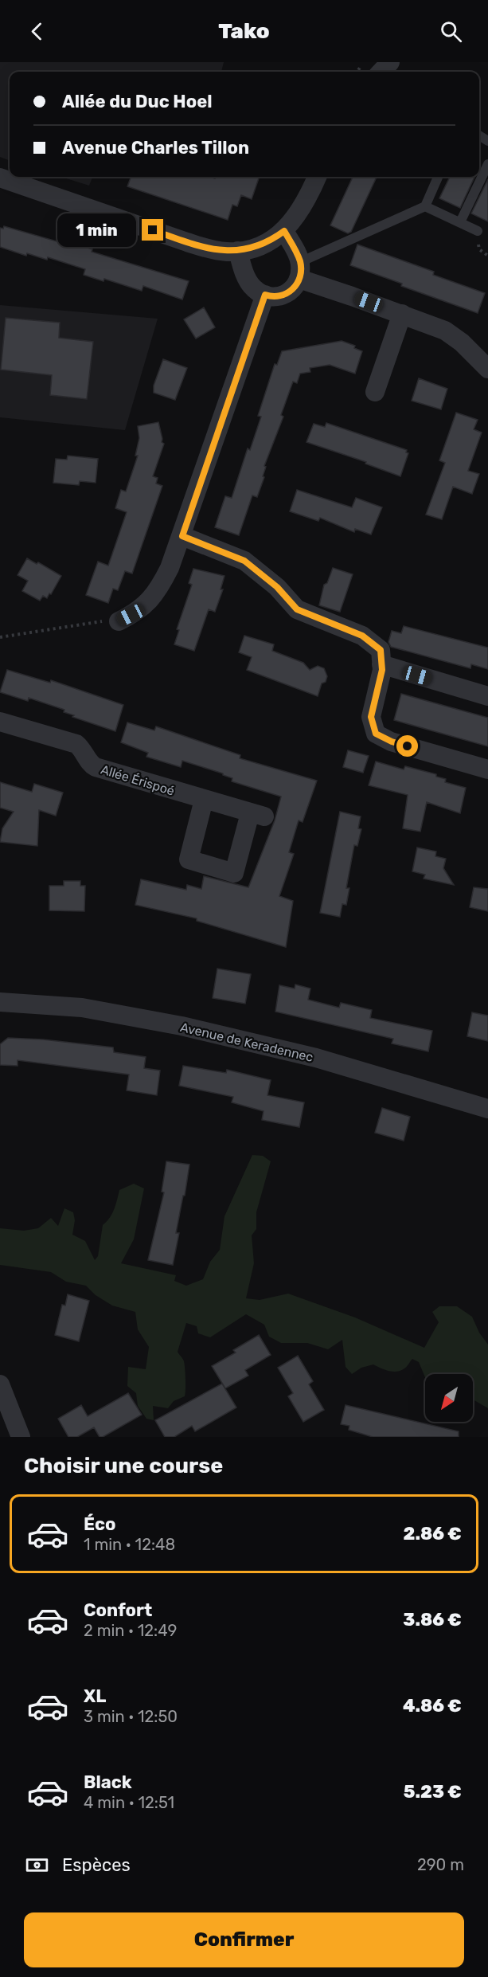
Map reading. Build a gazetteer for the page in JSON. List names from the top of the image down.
{
  "streets": {
    "street": ["Allée Érispoé", "Avenue de Keradennec"]
  },
  "north": "bottom left",
  "page": {
    "header": "Tako",
    "banner": ["Allée du Duc Hoel", "Avenue Charles Tillon"],
    "bubble": "1 min",
    "heading": "Choisir une course",
    "list": [
      {
        "name": "Éco",
        "note": "1 min · 12:48",
        "value": "2.86 €"
      },
      {
        "name": "Confort",
        "note": "2 min · 12:49",
        "value": "3.86 €"
      },
      {
        "name": "XL",
        "note": "3 min · 12:50",
        "value": "4.86 €"
      },
      {
        "name": "Black",
        "note": "4 min · 12:51",
        "value": "5.23 €"
      }
    ],
    "pay": ["Espèces", "290 m"],
    "buttons": "Confirmer"
  }
}
